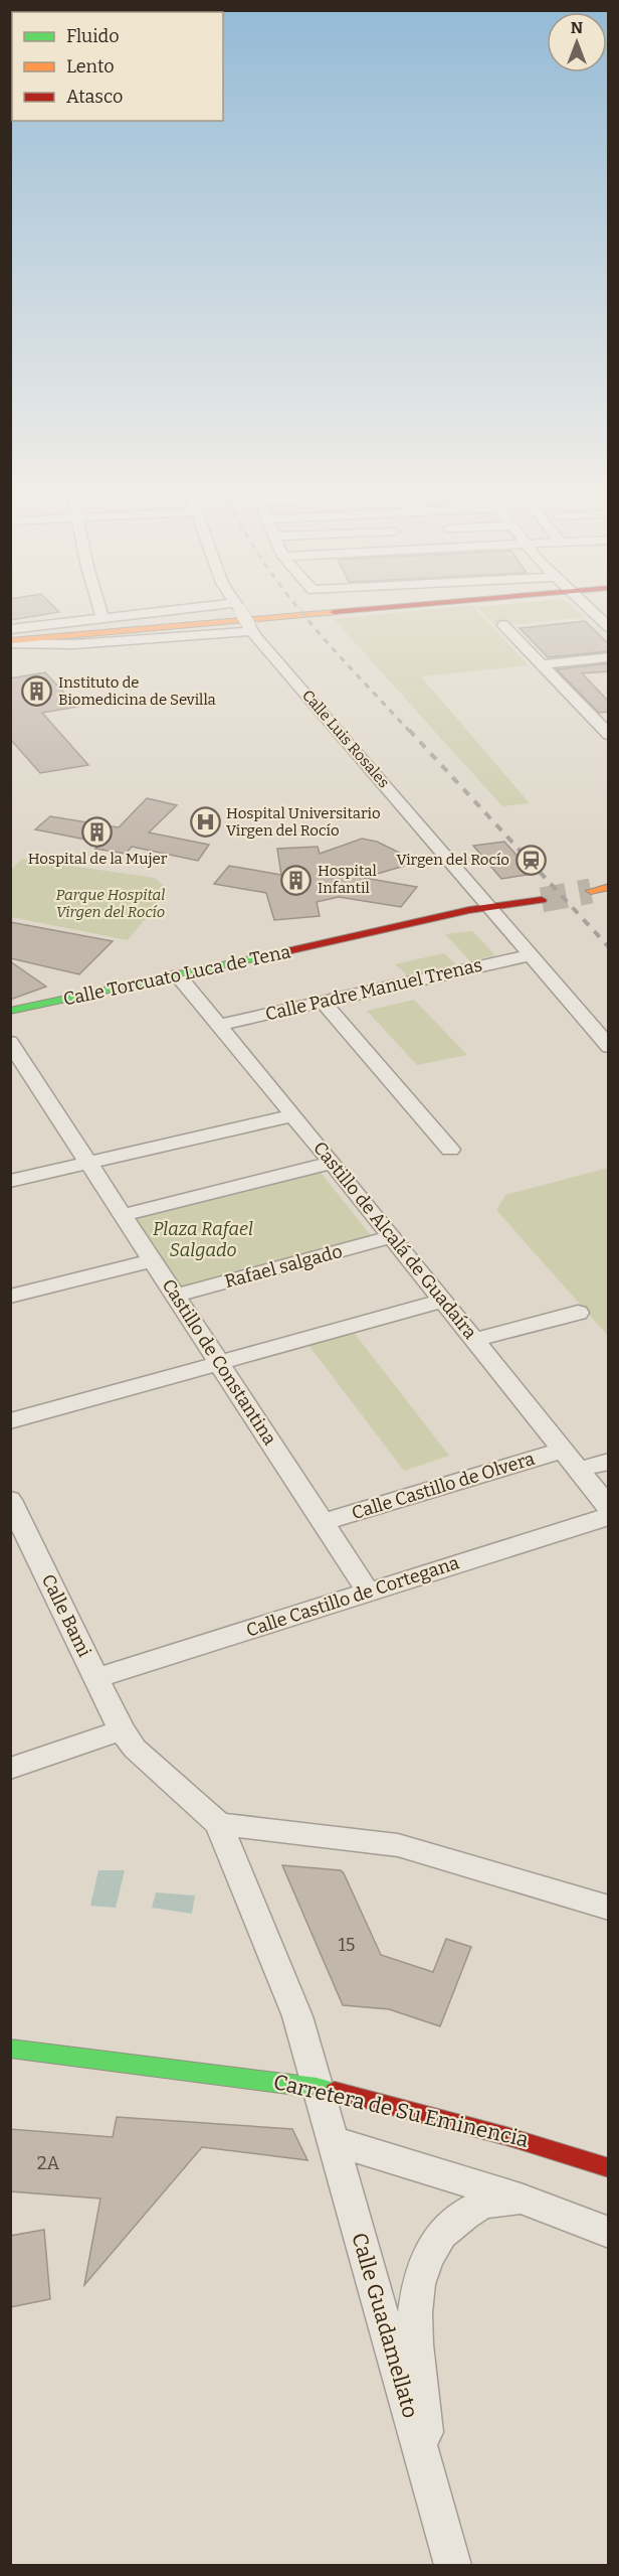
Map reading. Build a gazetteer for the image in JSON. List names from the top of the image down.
{
  "streets": {
    "main road": ["Calle Torcuato Luca de Tena", "Carretera de Su Eminencia"],
    "street": [
      "Calle Luis Rosales",
      "Calle Padre Manuel Trenas",
      "Castillo de Alcalá de Guadaíra",
      "Rafael salgado",
      "Castillo de Constantina",
      "Calle Castillo de Olvera",
      "Calle Castillo de Cortegana",
      "Calle Bami",
      "Calle Guadamellato"
    ]
  },
  "crossings": [
    ["Calle Luis Rosales", "Calle Torcuato Luca de Tena"],
    ["Calle Luis Rosales", "Calle Padre Manuel Trenas"],
    ["Calle Torcuato Luca de Tena", "Castillo de Alcalá de Guadaíra"],
    ["Calle Padre Manuel Trenas", "Castillo de Alcalá de Guadaíra"],
    ["Castillo de Alcalá de Guadaíra", "Rafael salgado"],
    ["Castillo de Alcalá de Guadaíra", "Calle Castillo de Olvera"],
    ["Rafael salgado", "Castillo de Constantina"],
    ["Castillo de Constantina", "Calle Castillo de Olvera"],
    ["Castillo de Constantina", "Calle Castillo de Cortegana"],
    ["Calle Castillo de Cortegana", "Calle Bami"],
    ["Calle Bami", "Calle Guadamellato"],
    ["Carretera de Su Eminencia", "Calle Guadamellato"]
  ],
  "parks": ["Parque Hospital Virgen del Rocío", "Plaza Rafael Salgado"],
  "places": {
    "building": ["Instituto de Biomedicina de Sevilla", "Hospital de la Mujer", "Hospital Infantil"],
    "hospital": ["Hospital Universitario Virgen del Rocío"],
    "station": ["Virgen del Rocío"]
  },
  "house_numbers": ["15", "2A"],
  "legend": ["Fluido", "Lento", "Atasco"],
  "north": "top"
}
